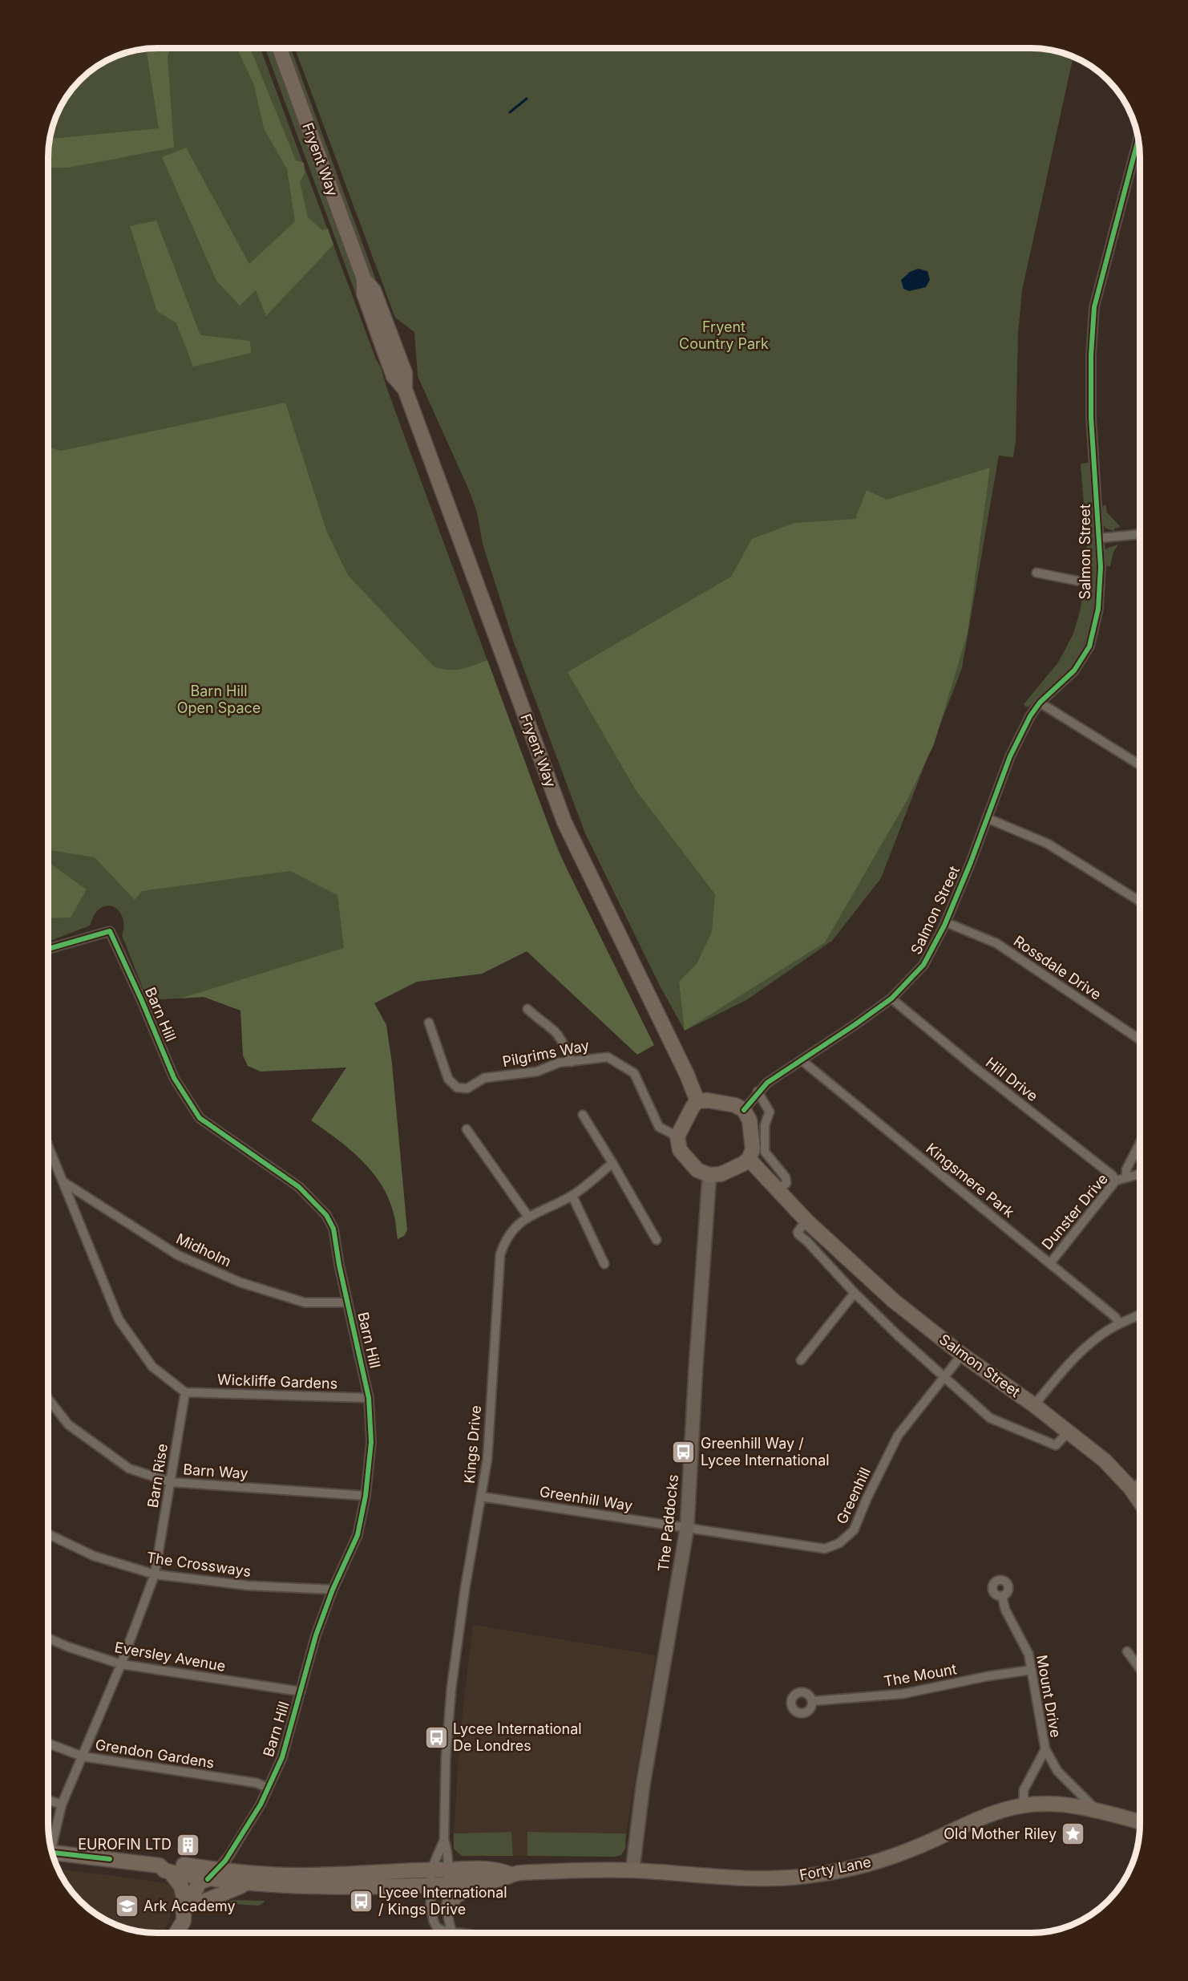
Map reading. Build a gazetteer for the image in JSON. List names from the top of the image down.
{
  "streets": {
    "main road": ["Fryent Way", "Salmon Street", "Forty Lane"],
    "street": [
      "Rossdale Drive",
      "Barn Hill",
      "Pilgrims Way",
      "Hill Drive",
      "Kingsmere Park",
      "Dunster Drive",
      "Midholm",
      "Wickliffe Gardens",
      "Kings Drive",
      "Barn Way",
      "Barn Rise",
      "Greenhill",
      "Greenhill Way",
      "The Paddocks",
      "The Crossways",
      "Eversley Avenue",
      "The Mount",
      "Mount Drive",
      "Grendon Gardens"
    ]
  },
  "crossings": [
    ["Fryent Way", "Salmon Street"],
    ["Fryent Way", "Pilgrims Way"],
    ["Fryent Way", "The Paddocks"],
    ["Salmon Street", "Rossdale Drive"],
    ["Salmon Street", "Pilgrims Way"],
    ["Salmon Street", "Hill Drive"],
    ["Salmon Street", "Kingsmere Park"],
    ["Salmon Street", "Greenhill"],
    ["Salmon Street", "The Paddocks"],
    ["Barn Hill", "Midholm"],
    ["Barn Hill", "Wickliffe Gardens"],
    ["Barn Hill", "Barn Way"],
    ["Barn Hill", "The Crossways"],
    ["Barn Hill", "Eversley Avenue"],
    ["Barn Hill", "Grendon Gardens"],
    ["Pilgrims Way", "The Paddocks"],
    ["Hill Drive", "Dunster Drive"],
    ["Kingsmere Park", "Dunster Drive"],
    ["Wickliffe Gardens", "Barn Rise"],
    ["Kings Drive", "Greenhill Way"],
    ["Barn Way", "Barn Rise"],
    ["Barn Rise", "The Crossways"],
    ["Barn Rise", "Eversley Avenue"],
    ["Barn Rise", "Grendon Gardens"],
    ["Greenhill", "Greenhill Way"],
    ["Greenhill", "The Paddocks"],
    ["Greenhill Way", "The Paddocks"],
    ["The Paddocks", "Forty Lane"],
    ["The Mount", "Mount Drive"],
    ["Mount Drive", "Forty Lane"]
  ],
  "parks": ["Fryent Country Park", "Barn Hill Open Space"],
  "places": {
    "bus stop": ["Greenhill Way / Lycee International", "Lycee International De Londres", "Lycee International / Kings Drive"],
    "place": ["Old Mother Riley"],
    "building": ["EUROFIN LTD"],
    "school or university": ["Ark Academy"]
  }
}
